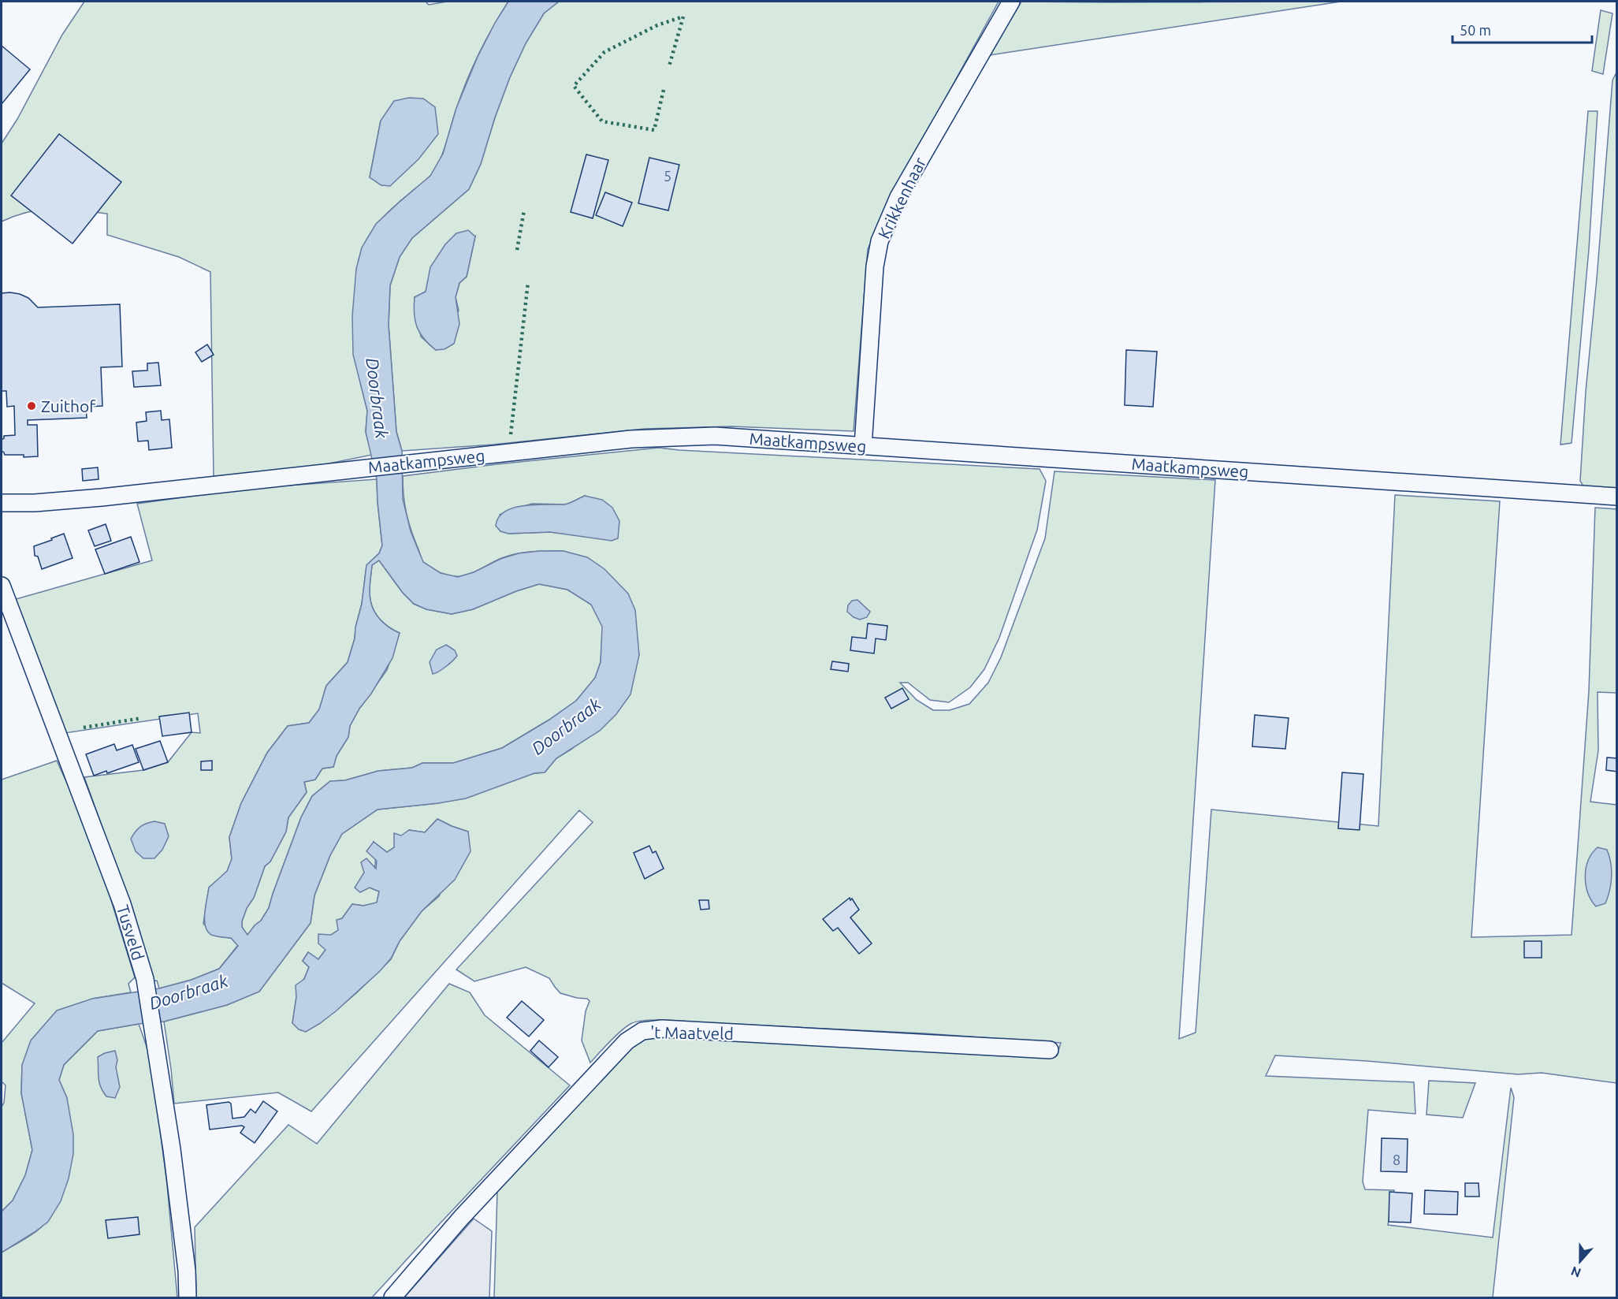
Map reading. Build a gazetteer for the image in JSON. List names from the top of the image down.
{
  "streets": {
    "street": [
      "Krikkenhaar",
      "Maatkampsweg",
      "Tusveld",
      "'t Maatveld"
    ]
  },
  "crossings": [
    ["Krikkenhaar", "Maatkampsweg"]
  ],
  "water": ["Doorbraak"],
  "places": ["Zuithof"],
  "house_numbers": ["5", "8"],
  "scale_bar": "50 m",
  "north": "bottom"
}
